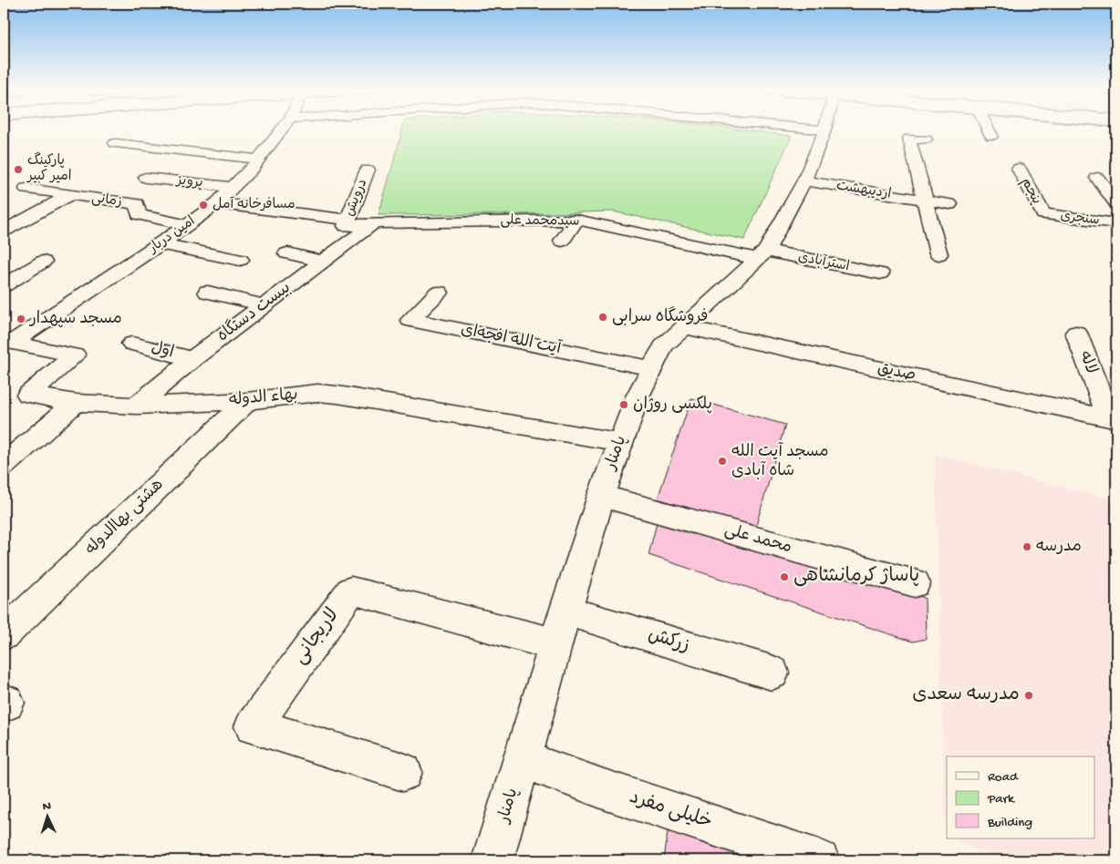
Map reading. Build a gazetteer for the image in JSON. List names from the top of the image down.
{
  "streets": {
    "street": [
      "پرویز",
      "اردیبهشت",
      "پنجم",
      "درویش",
      "زمانی",
      "سنجری",
      "سیدمحمد علی",
      "امین دربار",
      "استرآبادی",
      "بیست دستگاه",
      "آیت الله افجه‌ای",
      "اول",
      "لاله",
      "صدیق",
      "بهاء الدوله",
      "پامنار",
      "هشتی بهاالدوله",
      "محمد علی",
      "لاریجانی",
      "زرکش",
      "خلیلی مفرد"
    ]
  },
  "crossings": [
    ["پرویز", "امین دربار"],
    ["اردیبهشت", "پامنار"],
    ["پنجم", "سنجری"],
    ["درویش", "سیدمحمد علی"],
    ["زمانی", "امین دربار"],
    ["سیدمحمد علی", "امین دربار"],
    ["سیدمحمد علی", "استرآبادی"],
    ["سیدمحمد علی", "بیست دستگاه"],
    ["سیدمحمد علی", "پامنار"],
    ["امین دربار", "بهاء الدوله"],
    ["استرآبادی", "پامنار"],
    ["بیست دستگاه", "اول"],
    ["بیست دستگاه", "بهاء الدوله"],
    ["آیت الله افجه‌ای", "پامنار"],
    ["لاله", "صدیق"],
    ["صدیق", "پامنار"],
    ["بهاء الدوله", "پامنار"],
    ["بهاء الدوله", "هشتی بهاالدوله"],
    ["پامنار", "محمد علی"],
    ["پامنار", "لاریجانی"],
    ["پامنار", "زرکش"],
    ["پامنار", "خلیلی مفرد"]
  ],
  "places": [
    "پارکینگ امیر کبیر",
    "مسافرخانه آمل",
    "فروشگاه سرابی",
    "مسجد سپهدار",
    "پلکسی روژان",
    "مسجد آیت الله شاه آبادی",
    "مدرسه",
    "پاساژ کرمانشاهی",
    "مدرسه سعدی"
  ],
  "legend": ["Road", "Park", "Building"],
  "north": "top"
}
